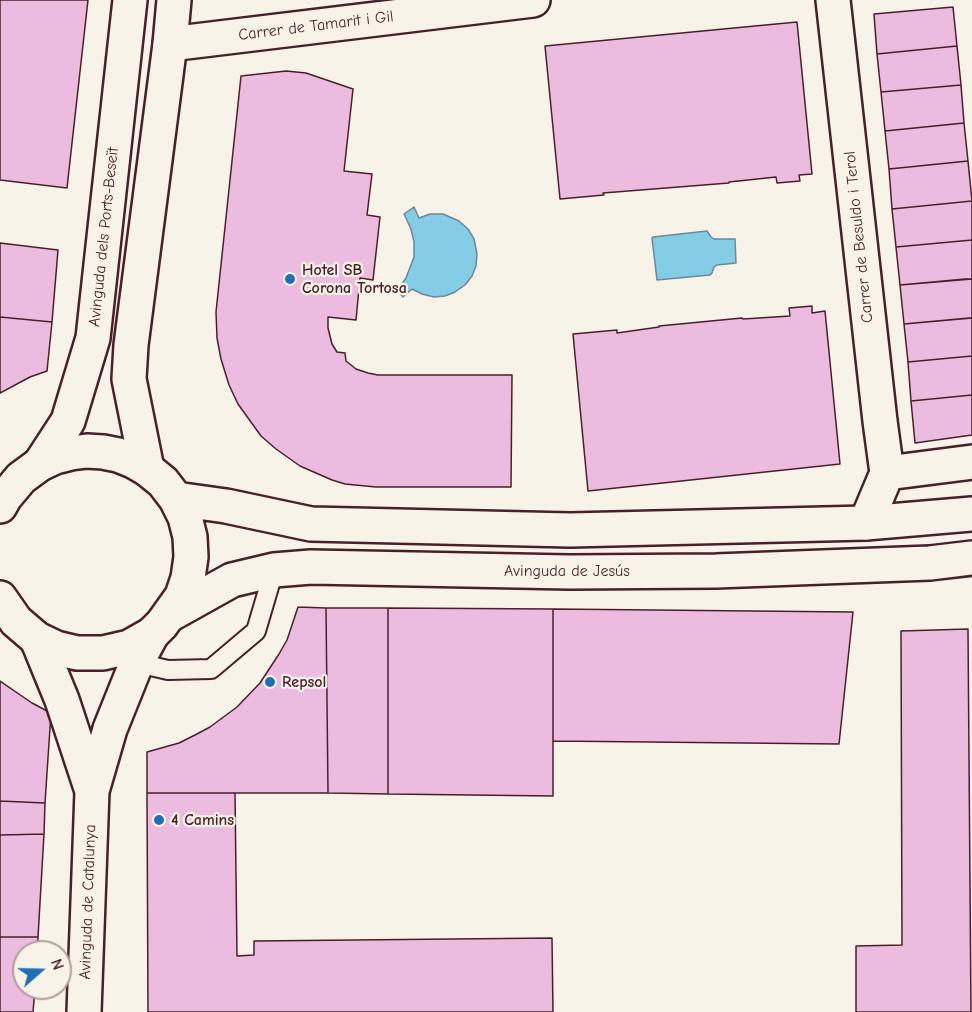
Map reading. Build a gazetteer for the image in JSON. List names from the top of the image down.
{
  "streets": {
    "street": [
      "Carrer de Tamarit i Gil",
      "Avinguda dels Ports-Beseït",
      "Carrer de Besuldo i Terol",
      "Avinguda de Jesús",
      "Avinguda de Catalunya"
    ]
  },
  "places": ["Hotel SB Corona Tortosa", "Repsol", "4 Camins"],
  "north": "right"
}
